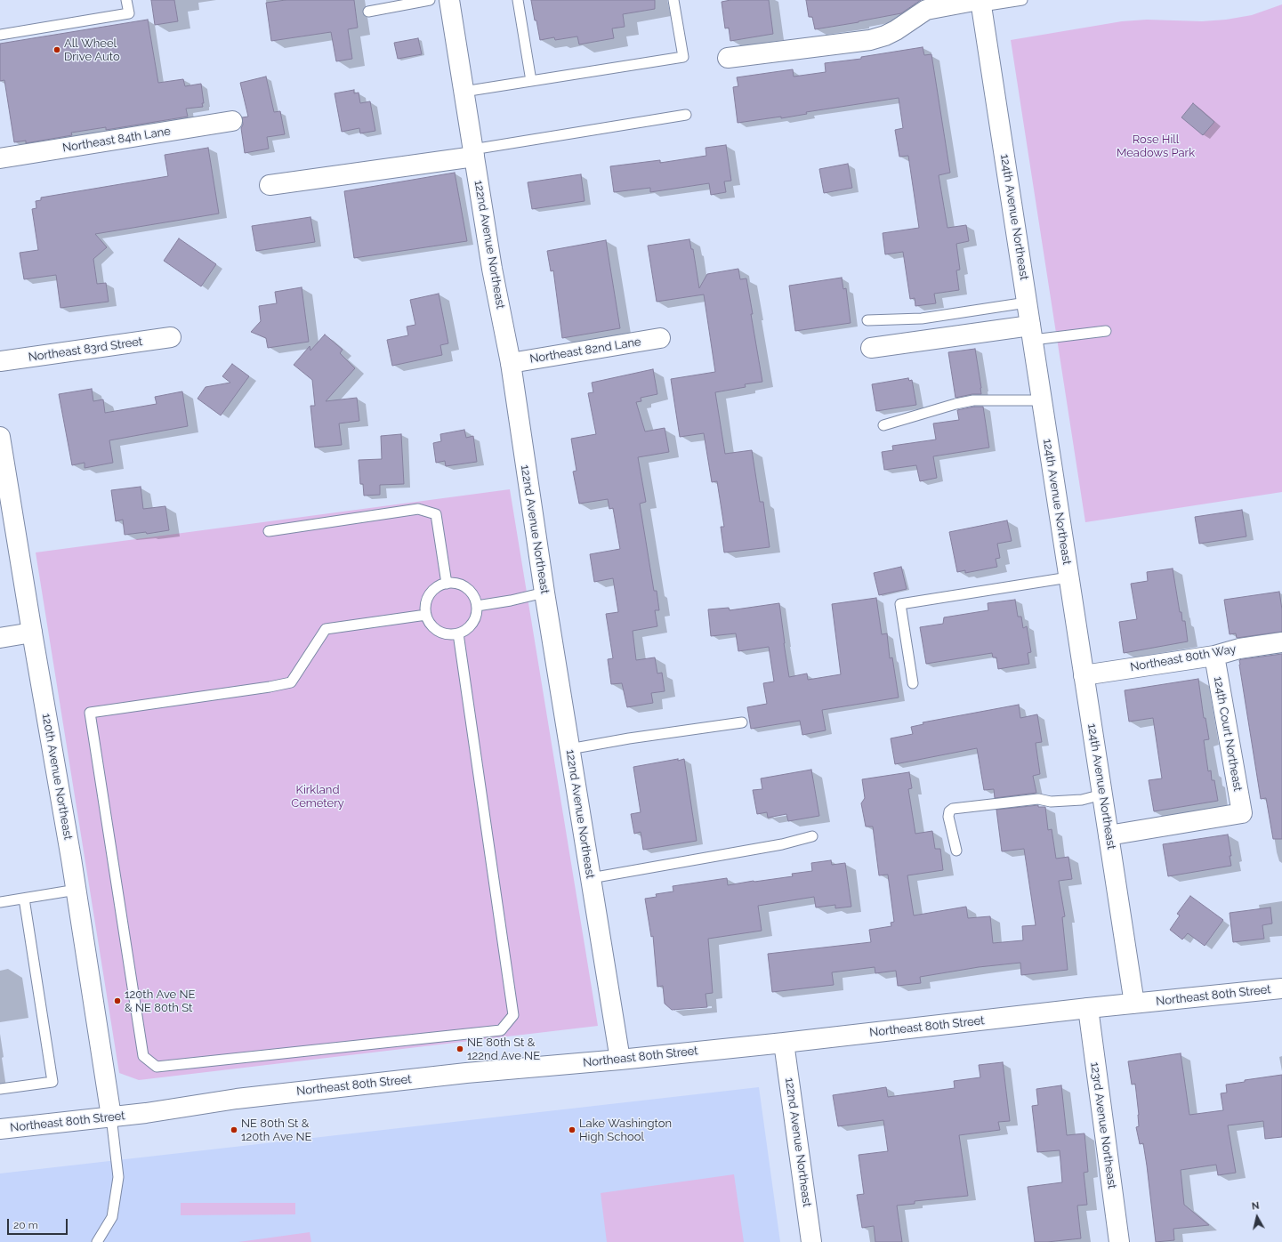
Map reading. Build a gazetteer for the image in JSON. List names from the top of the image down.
{
  "streets": {
    "street": [
      "Northeast 84th Lane",
      "124th Avenue Northeast",
      "122nd Avenue Northeast",
      "Northeast 83rd Street",
      "Northeast 82nd Lane",
      "Northeast 80th Way",
      "124th Court Northeast",
      "120th Avenue Northeast",
      "Northeast 80th Street",
      "123rd Avenue Northeast"
    ]
  },
  "crossings": [
    ["124th Avenue Northeast", "Northeast 80th Way"],
    ["124th Avenue Northeast", "124th Court Northeast"],
    ["124th Avenue Northeast", "Northeast 80th Street"],
    ["122nd Avenue Northeast", "Northeast 82nd Lane"],
    ["122nd Avenue Northeast", "Northeast 80th Street"],
    ["Northeast 80th Way", "124th Court Northeast"],
    ["120th Avenue Northeast", "Northeast 80th Street"],
    ["Northeast 80th Street", "123rd Avenue Northeast"]
  ],
  "parks": ["Rose Hill Meadows Park", "Kirkland Cemetery"],
  "places": [
    "All Wheel Drive Auto",
    "120th Ave NE & NE 80th St",
    "NE 80th St & 122nd Ave NE",
    "NE 80th St & 120th Ave NE",
    "Lake Washington High School"
  ],
  "scale_bar": "20 m",
  "north": "top"
}
